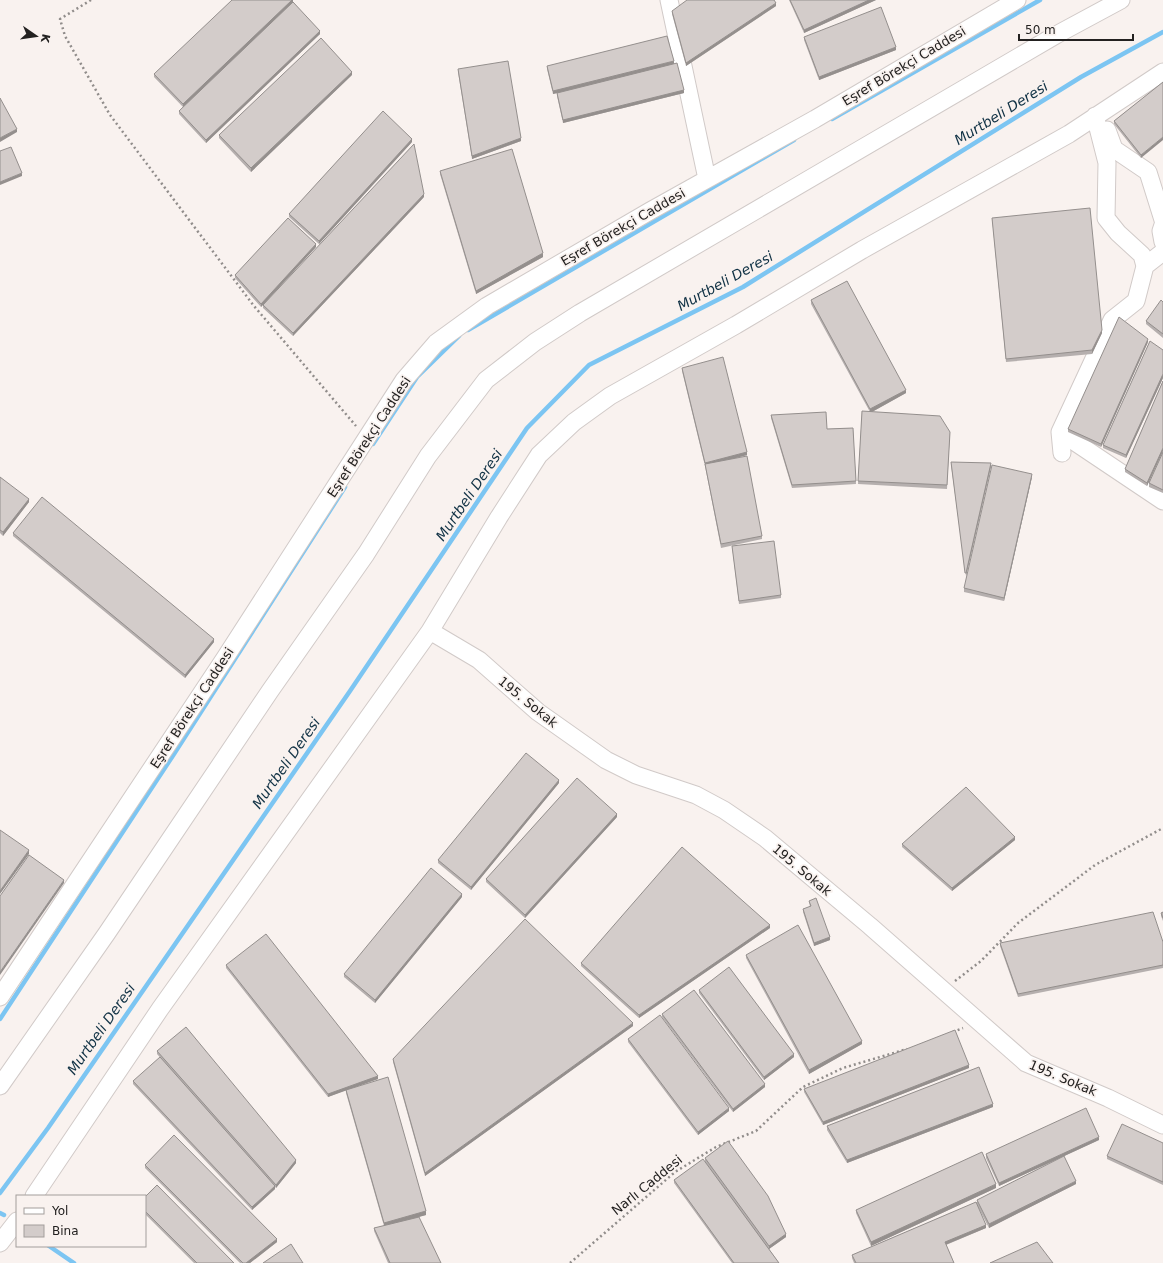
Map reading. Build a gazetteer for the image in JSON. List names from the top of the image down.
{
  "streets": {
    "street": ["Eşref Börekçi Caddesi", "195. Sokak"],
    "path": ["Narlı Caddesi"]
  },
  "water": ["Murtbeli Deresi"],
  "legend": ["Yol", "Bina"],
  "scale_bar": "50 m",
  "north": "right"
}
